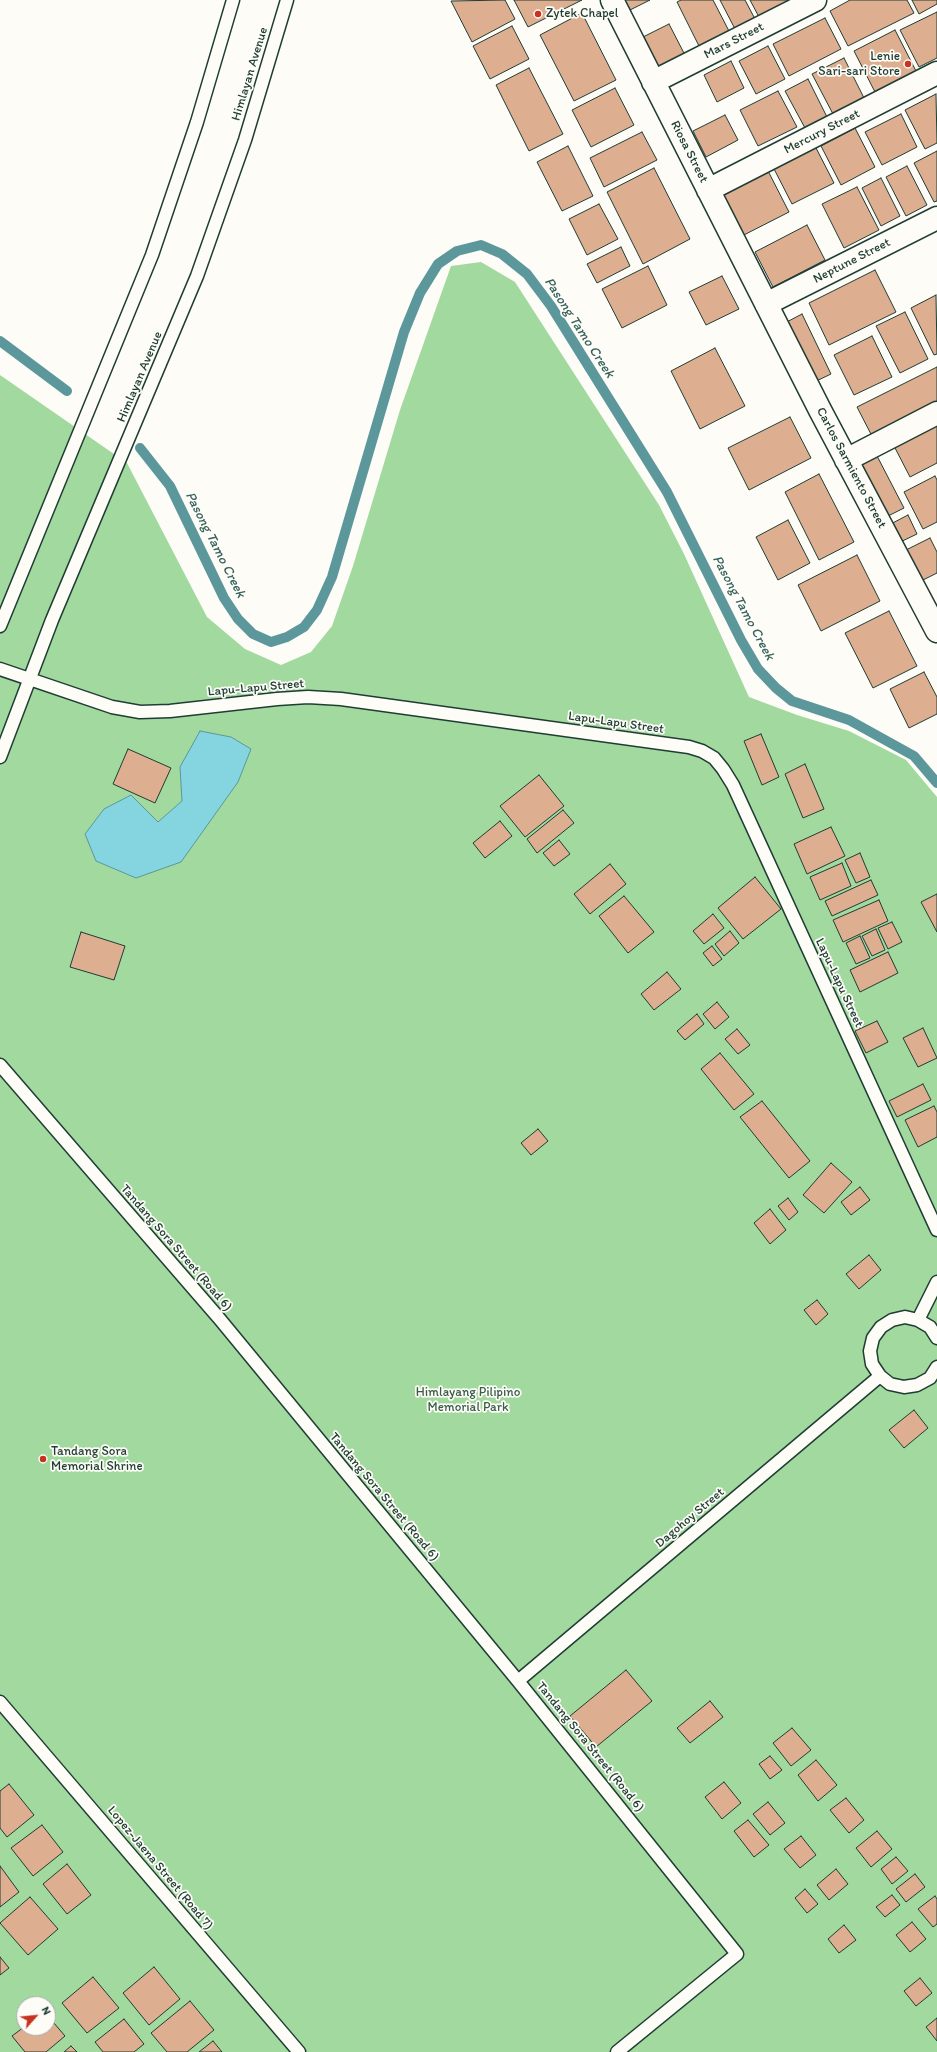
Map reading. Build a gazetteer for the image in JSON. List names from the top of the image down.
{
  "streets": {
    "street": [
      "Mars Street",
      "Mercury Street",
      "Riosa Street",
      "Neptune Street",
      "Carlos Sarmiento Street"
    ],
    "lane": [
      "Himlayan Avenue",
      "Lapu-Lapu Street",
      "Tandang Sora Street (Road 6)",
      "Dagohoy Street",
      "Lopez-Jaena Street (Road 7)"
    ]
  },
  "crossings": [
    ["Mars Street", "Riosa Street"],
    ["Himlayan Avenue", "Lapu-Lapu Street"],
    ["Mercury Street", "Riosa Street"],
    ["Riosa Street", "Neptune Street"],
    ["Riosa Street", "Carlos Sarmiento Street"],
    ["Neptune Street", "Carlos Sarmiento Street"],
    ["Tandang Sora Street (Road 6)", "Dagohoy Street"]
  ],
  "water": ["Pasong Tamo Creek"],
  "parks": ["Himlayang Pilipino Memorial Park"],
  "places": ["Zytek Chapel", "Lenie Sari-sari Store", "Tandang Sora Memorial Shrine"],
  "north": "top right"
}
